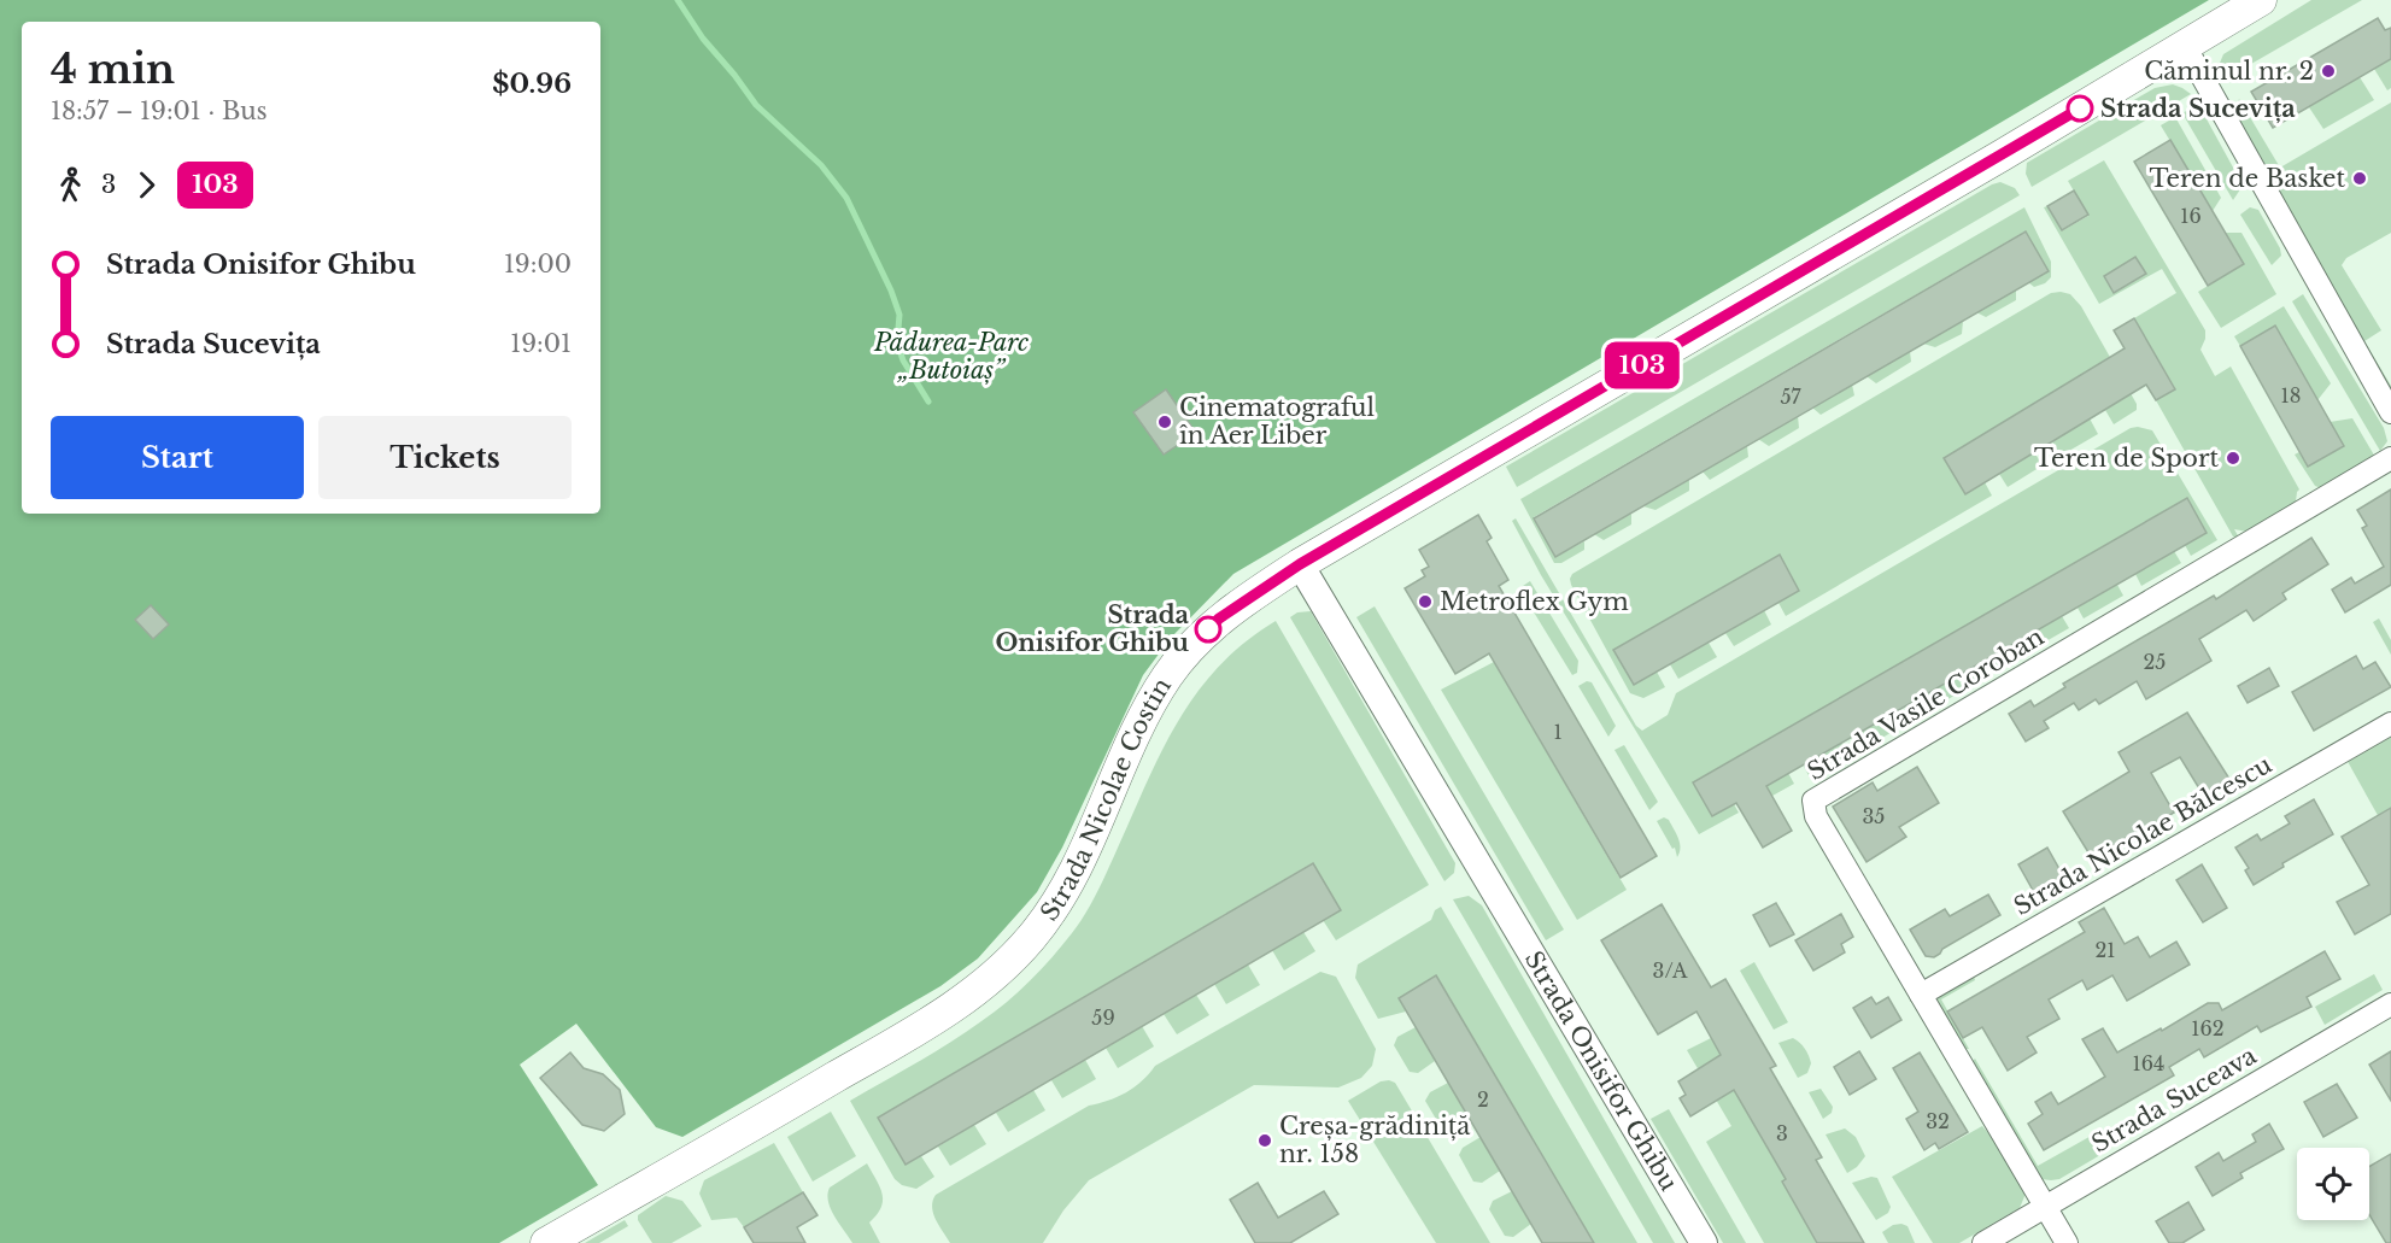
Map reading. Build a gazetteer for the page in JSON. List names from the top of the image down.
{
  "streets": {
    "main road": ["Strada Nicolae Costin"],
    "street": [
      "Strada Vasile Coroban",
      "Strada Nicolae Bălcescu",
      "Strada Onisifor Ghibu",
      "Strada Suceava"
    ]
  },
  "crossings": [
    ["Strada Vasile Coroban", "Strada Nicolae Bălcescu"],
    ["Strada Vasile Coroban", "Strada Suceava"],
    ["Strada Nicolae Costin", "Strada Onisifor Ghibu"]
  ],
  "parks": ["Pădurea-Parc „Butoiaș”"],
  "places": [
    "Căminul nr. 2",
    "Strada Sucevița",
    "Teren de Basket",
    "Cinematograful în Aer Liber",
    "Teren de Sport",
    "Metroflex Gym",
    "Strada Onisifor Ghibu",
    "Creșa-grădiniță nr. 158"
  ],
  "lines": ["bus line 103"],
  "house_numbers": [
    "16",
    "18",
    "57",
    "25",
    "1",
    "35",
    "21",
    "3/A",
    "59",
    "162",
    "164",
    "2",
    "32",
    "3"
  ],
  "page": {
    "on_map": "103",
    "heading": ["4 min", "18:57 – 19:01 · Bus", "$0.96"],
    "legs": ["3", "103"],
    "list": [
      {
        "name": "Strada Onisifor Ghibu",
        "value": "19:00"
      },
      {
        "name": "Strada Sucevița",
        "value": "19:01"
      }
    ],
    "buttons": ["Start", "Tickets"]
  }
}
